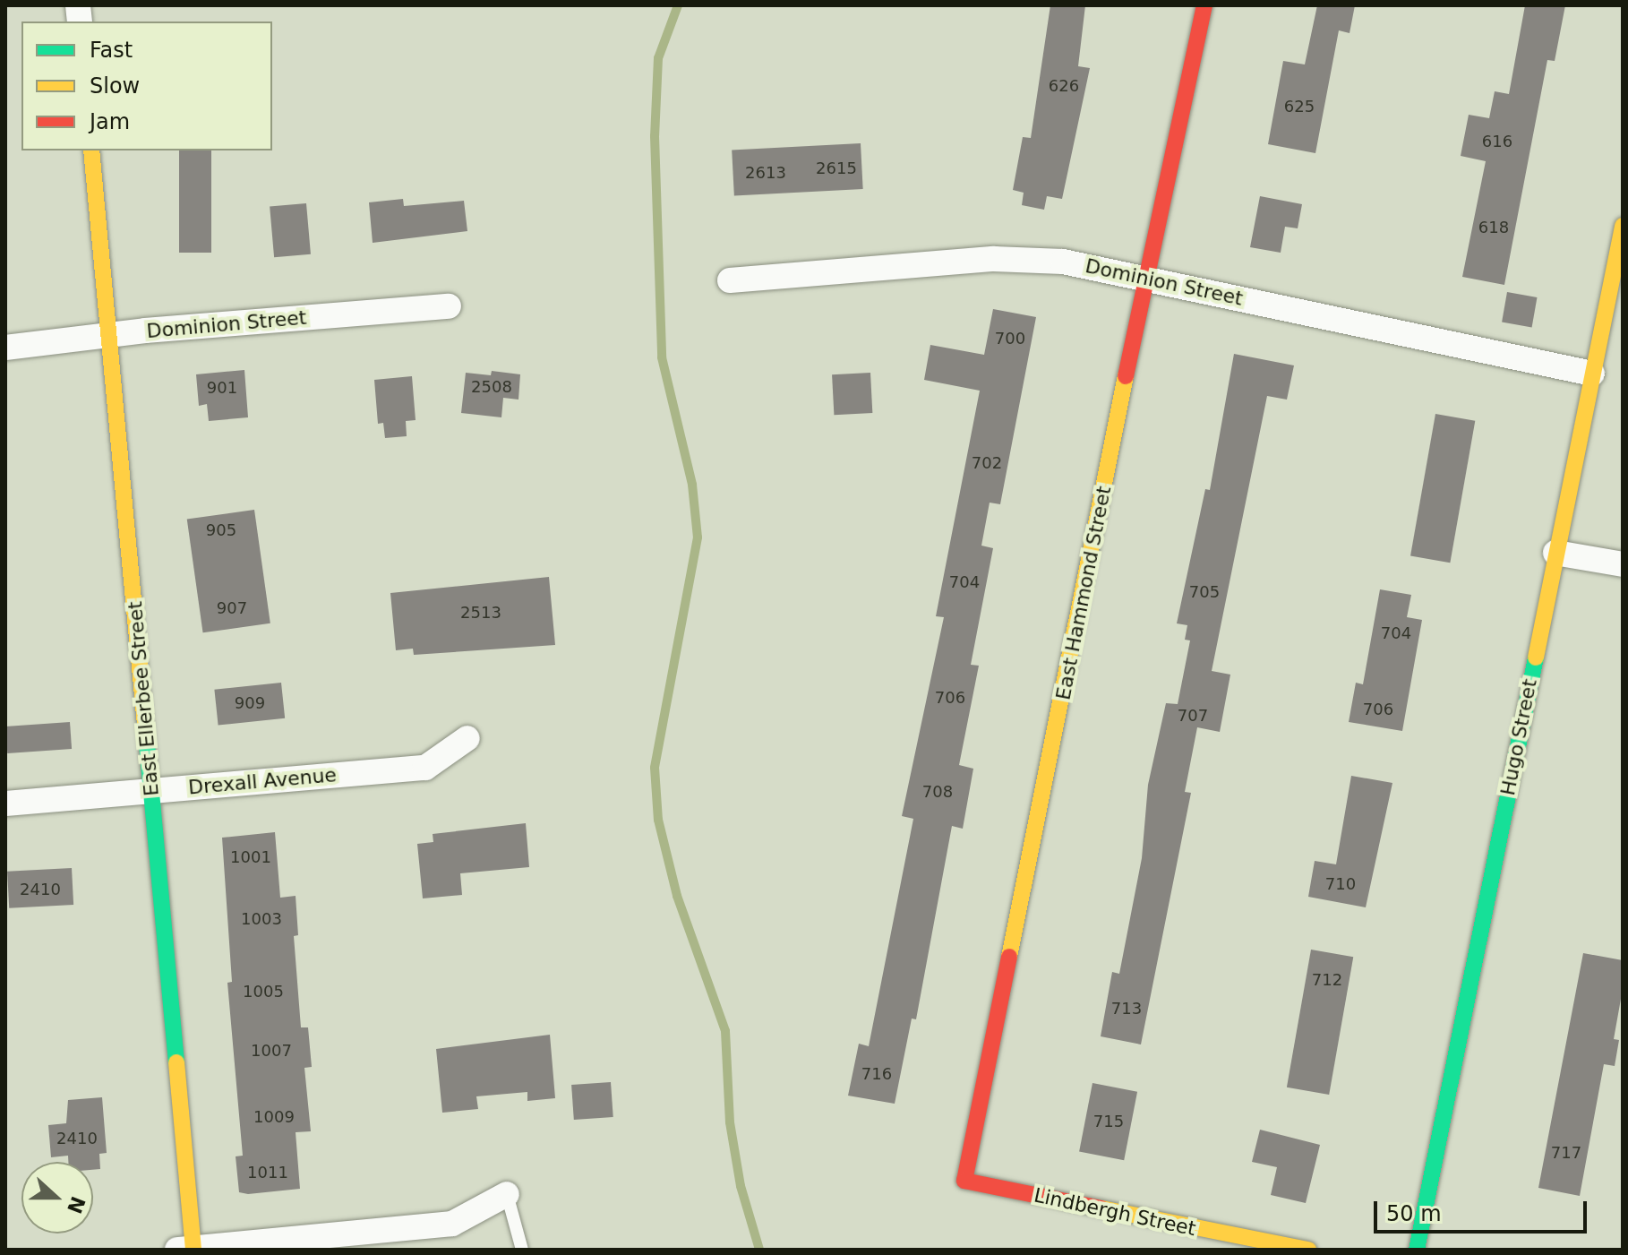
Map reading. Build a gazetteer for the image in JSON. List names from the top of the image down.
{
  "streets": {
    "street": [
      "Dominion Street",
      "East Hammond Street",
      "East Ellerbee Street",
      "Hugo Street",
      "Drexall Avenue",
      "Lindbergh Street"
    ]
  },
  "crossings": [
    ["Dominion Street", "East Hammond Street"],
    ["Dominion Street", "East Ellerbee Street"],
    ["Dominion Street", "Hugo Street"],
    ["East Hammond Street", "Lindbergh Street"],
    ["East Ellerbee Street", "Drexall Avenue"]
  ],
  "house_numbers": [
    "626",
    "625",
    "616",
    "2615",
    "2613",
    "618",
    "700",
    "2508",
    "901",
    "702",
    "905",
    "704",
    "705",
    "907",
    "2513",
    "704",
    "706",
    "909",
    "706",
    "707",
    "708",
    "1001",
    "710",
    "2410",
    "1003",
    "712",
    "1005",
    "713",
    "1007",
    "716",
    "1009",
    "715",
    "2410",
    "717",
    "1011"
  ],
  "legend": ["Fast", "Slow", "Jam"],
  "scale_bar": "50 m",
  "north": "right"
}
